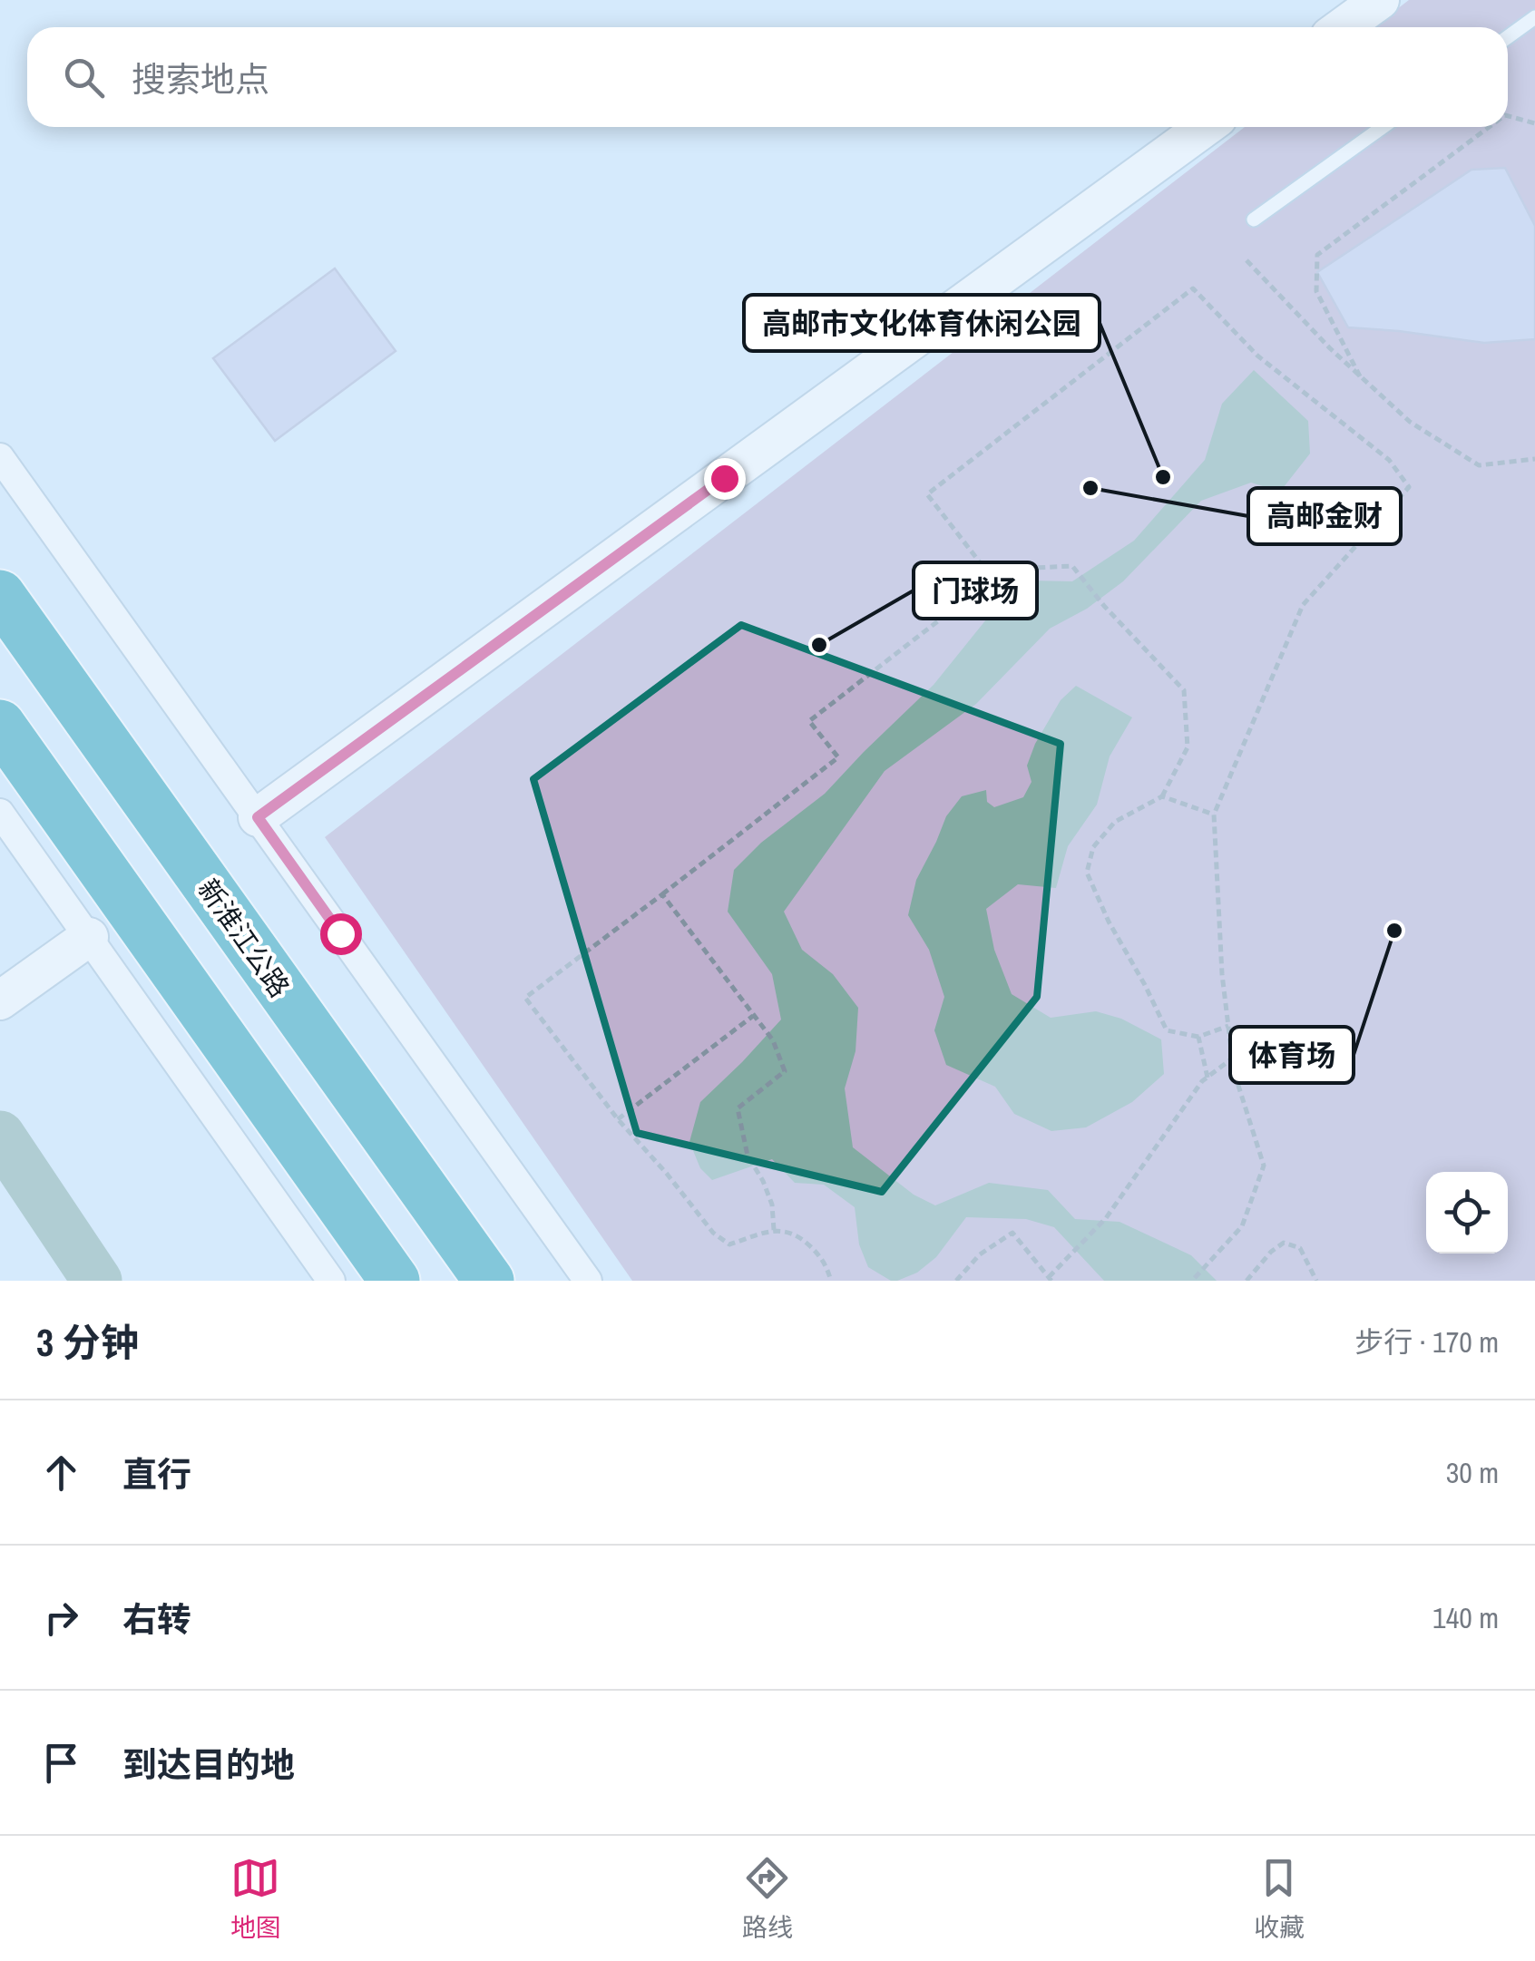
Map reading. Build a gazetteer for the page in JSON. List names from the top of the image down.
{
  "streets": {
    "highway": ["新淮江公路"]
  },
  "places": [
    "高邮市文化体育休闲公园",
    "高邮金财",
    "门球场",
    "体育场"
  ],
  "page": {
    "search": "搜索地点",
    "heading": ["3 分钟", "步行 · 170 m"],
    "list": [
      ["直行", "30 m"],
      ["右转", "140 m"],
      "到达目的地"
    ],
    "nav": ["地图", "路线", "收藏"]
  }
}
